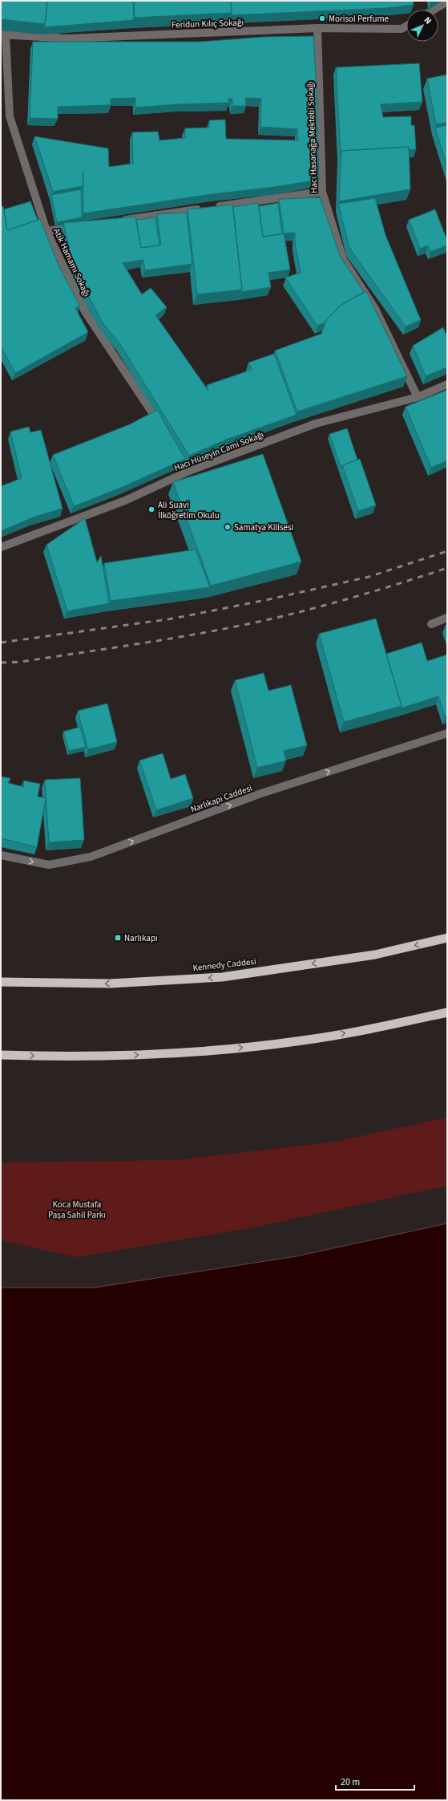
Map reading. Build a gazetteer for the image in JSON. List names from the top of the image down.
{
  "streets": {
    "highway": ["Kennedy Caddesi"],
    "street": [
      "Feridun Kılıç Sokağı",
      "Hacı Hasanağa Mektebi Sokağı",
      "Atik Hamamı Sokağı",
      "Hacı Hüseyin Cami Sokağı",
      "Narlıkapı Caddesi"
    ]
  },
  "crossings": [
    ["Feridun Kılıç Sokağı", "Hacı Hasanağa Mektebi Sokağı"],
    ["Feridun Kılıç Sokağı", "Atik Hamamı Sokağı"],
    ["Hacı Hasanağa Mektebi Sokağı", "Hacı Hüseyin Cami Sokağı"]
  ],
  "one_way": ["Narlıkapı Caddesi"],
  "parks": ["Koca Mustafa Paşa Sahil Parkı"],
  "places": {
    "other": ["Morisol Perfume", "Ali Suavi İlköğretim Okulu", "Samatya Kilisesi"],
    "transit": ["Narlıkapı"]
  },
  "scale_bar": "20 m",
  "north": "top right"
}
